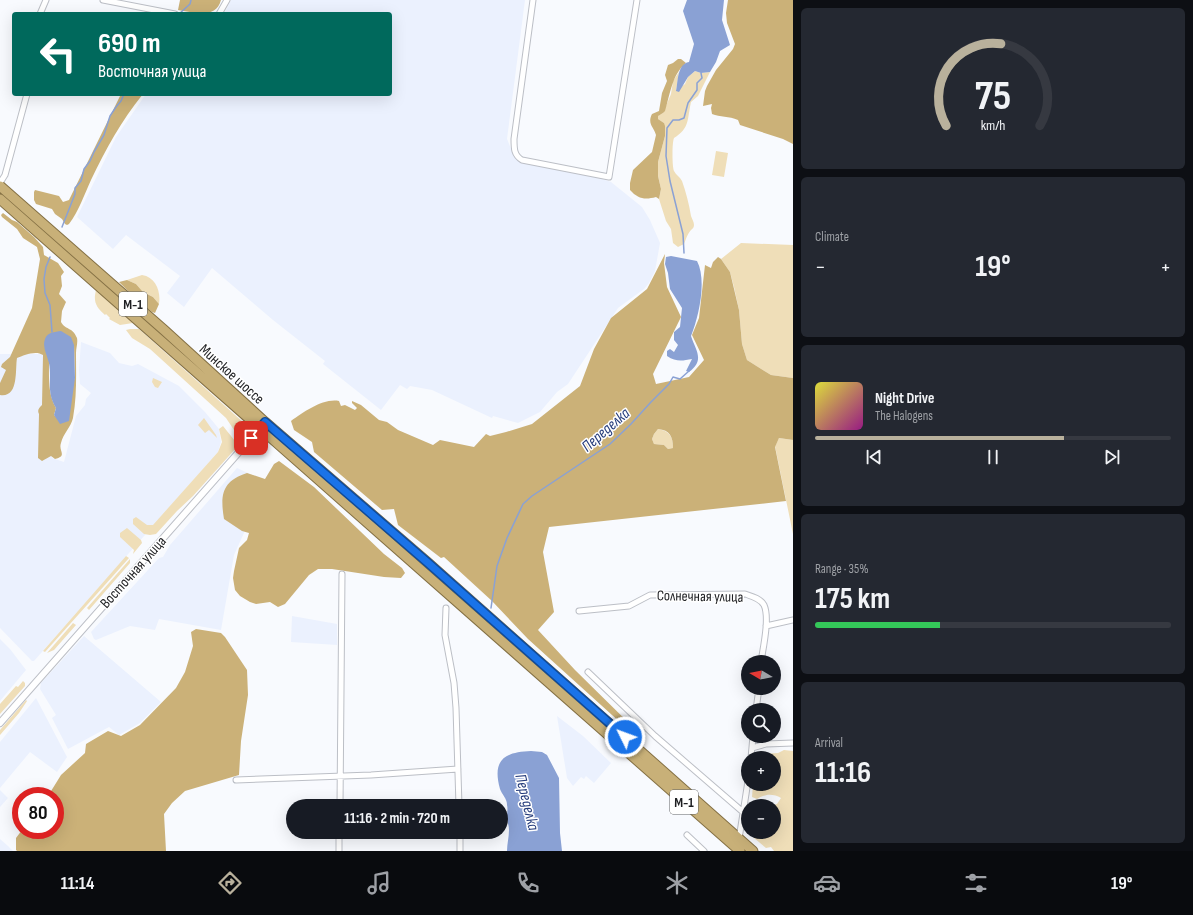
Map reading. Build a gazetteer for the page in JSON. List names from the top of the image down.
{
  "streets": {
    "highway": ["М-1", "Минское шоссе"],
    "street": ["Восточная улица", "Солнечная улица"]
  },
  "crossings": [
    ["Минское шоссе", "Восточная улица"]
  ],
  "water": ["Переделка"],
  "north": "left",
  "page": {
    "turn": ["690 m", "Восточная улица"],
    "tile": [
      "Climate",
      ["Range · 35%", "175 km"],
      ["Arrival", "11:16"]
    ],
    "heat": ["−", "19°", "+"],
    "song": ["Night Drive", "The Halogens"],
    "map_buttons": ["+", "−"],
    "limit": "80",
    "trip": "11:16 · 2 min · 720 m",
    "tabs": ["11:14", "19°"],
    "gauge": ["75", "km/h"]
  }
}
